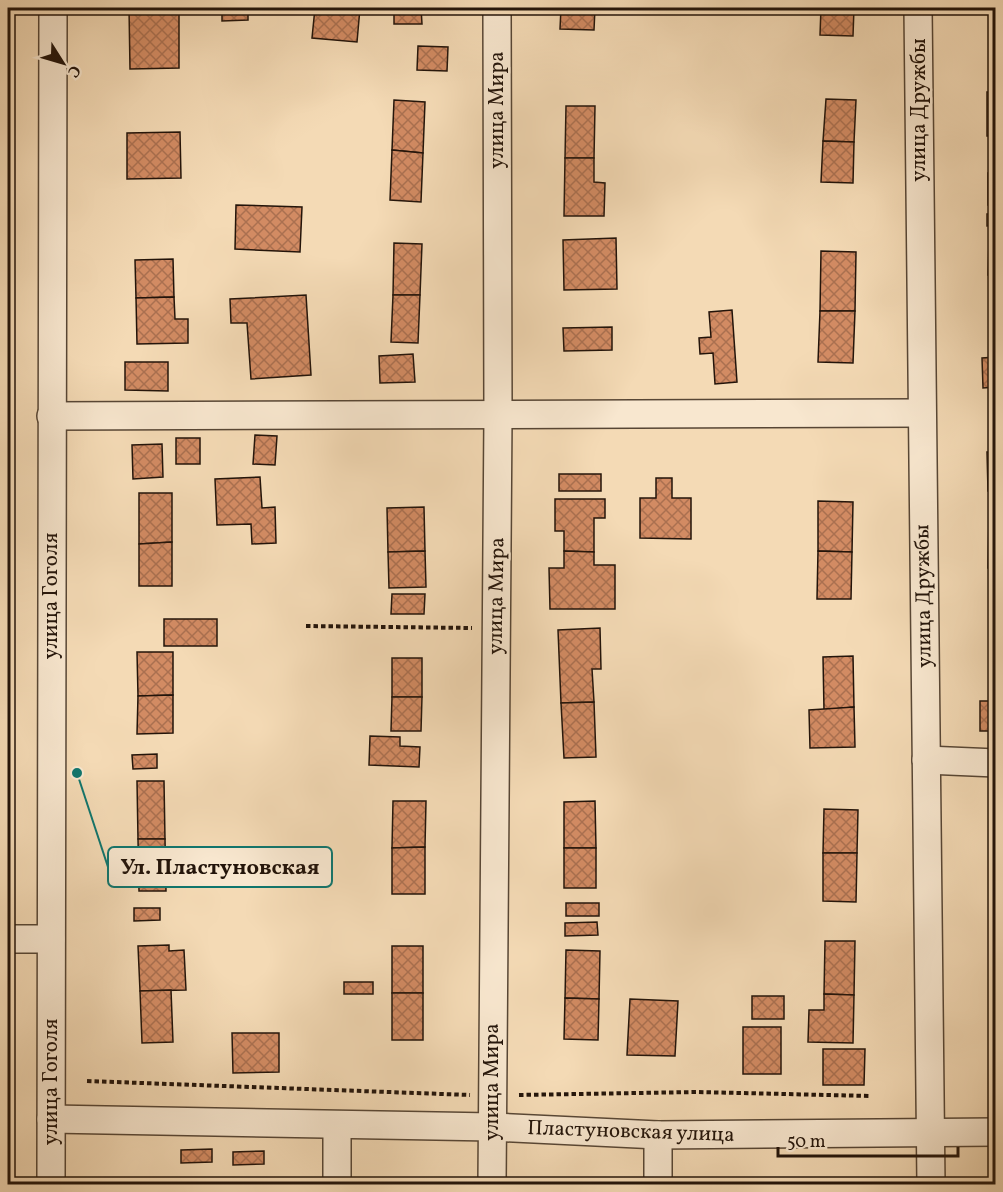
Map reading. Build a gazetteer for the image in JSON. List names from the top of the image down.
{
  "streets": {
    "street": [
      "улица Мира",
      "улица Дружбы",
      "улица Гоголя",
      "Пластуновская улица"
    ]
  },
  "crossings": [
    ["улица Мира", "Пластуновская улица"],
    ["улица Дружбы", "Пластуновская улица"],
    ["улица Гоголя", "Пластуновская улица"]
  ],
  "places": ["Ул. Пластуновская"],
  "scale_bar": "50 m",
  "north": "bottom right"
}
